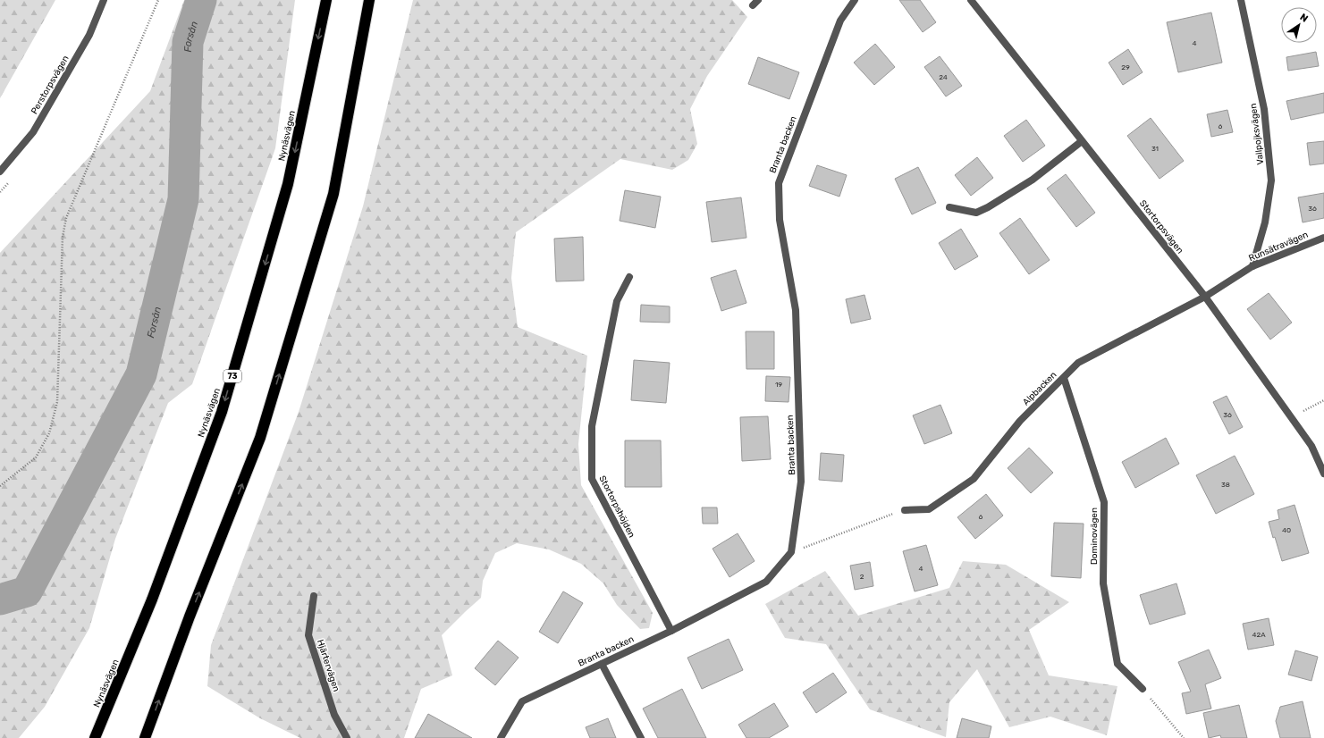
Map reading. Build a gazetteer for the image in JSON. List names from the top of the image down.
{
  "streets": {
    "highway": ["Nynäsvägen", "73"],
    "street": [
      "Perstorpsvägen",
      "Vallpojksvägen",
      "Branta backen",
      "Stortorpsvägen",
      "Runsätravägen",
      "Alpbacken",
      "Stortorpshöjden",
      "Dominovägen",
      "Hjärtervägen"
    ]
  },
  "crossings": [
    ["Vallpojksvägen", "Runsätravägen"],
    ["Branta backen", "Stortorpshöjden"],
    ["Stortorpsvägen", "Runsätravägen"],
    ["Stortorpsvägen", "Alpbacken"],
    ["Runsätravägen", "Alpbacken"],
    ["Alpbacken", "Dominovägen"]
  ],
  "water": ["Forsån"],
  "house_numbers": [
    "4",
    "29",
    "24",
    "6",
    "31",
    "36",
    "19",
    "36",
    "38",
    "6",
    "40",
    "4",
    "2",
    "42A"
  ],
  "north": "top right"
}
